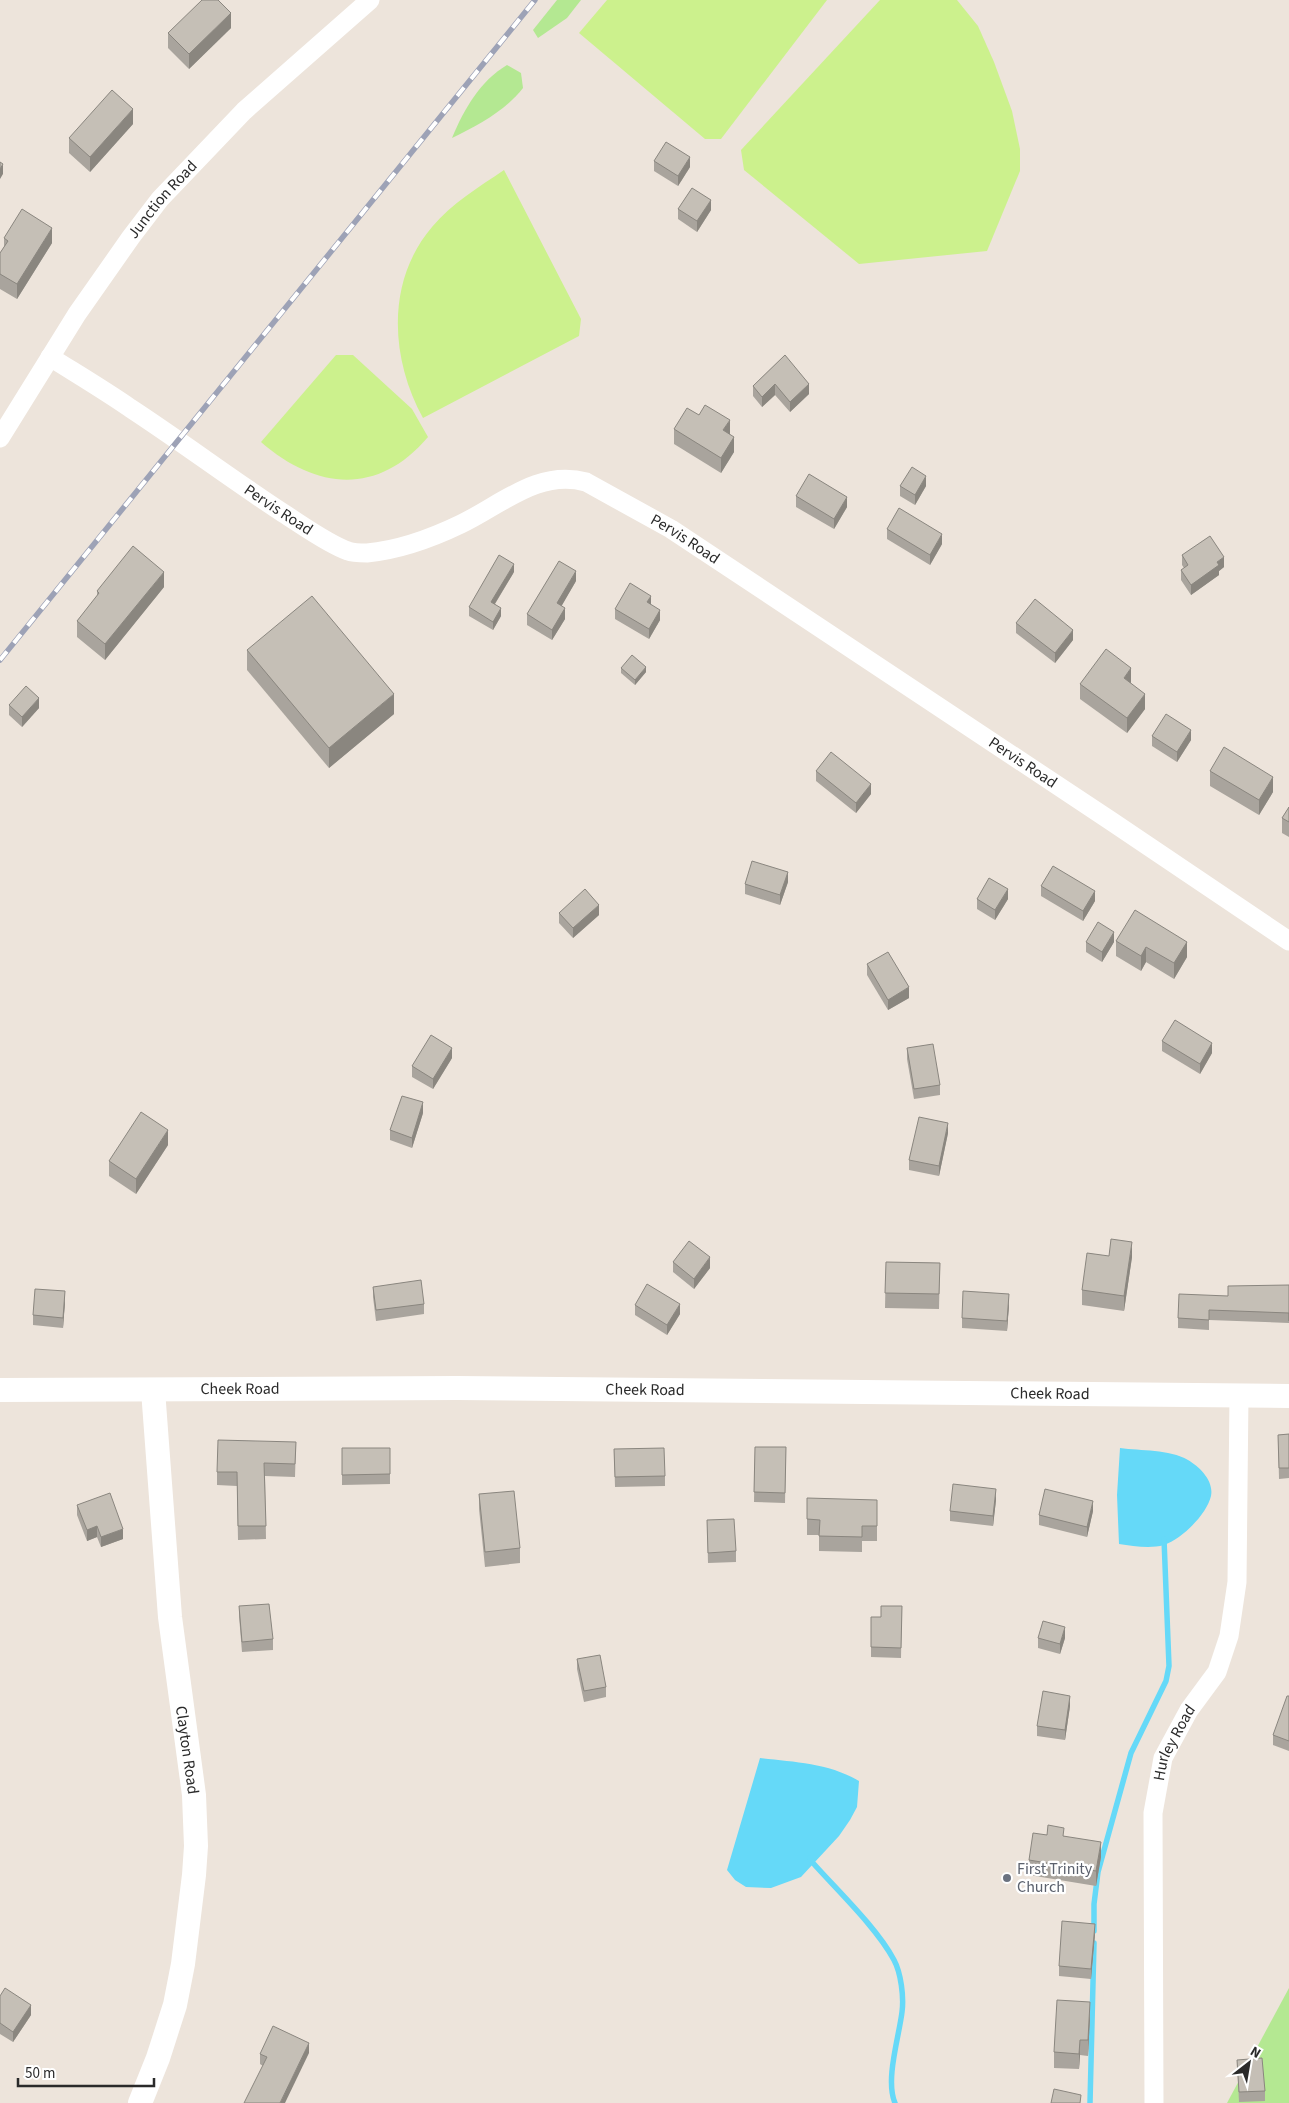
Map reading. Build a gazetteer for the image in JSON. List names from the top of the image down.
{
  "streets": {
    "street": [
      "Junction Road",
      "Pervis Road",
      "Cheek Road",
      "Hurley Road",
      "Clayton Road"
    ]
  },
  "crossings": [
    ["Junction Road", "Pervis Road"],
    ["Cheek Road", "Hurley Road"],
    ["Cheek Road", "Clayton Road"]
  ],
  "places": ["First Trinity Church"],
  "scale_bar": "50 m",
  "north": "top right"
}
